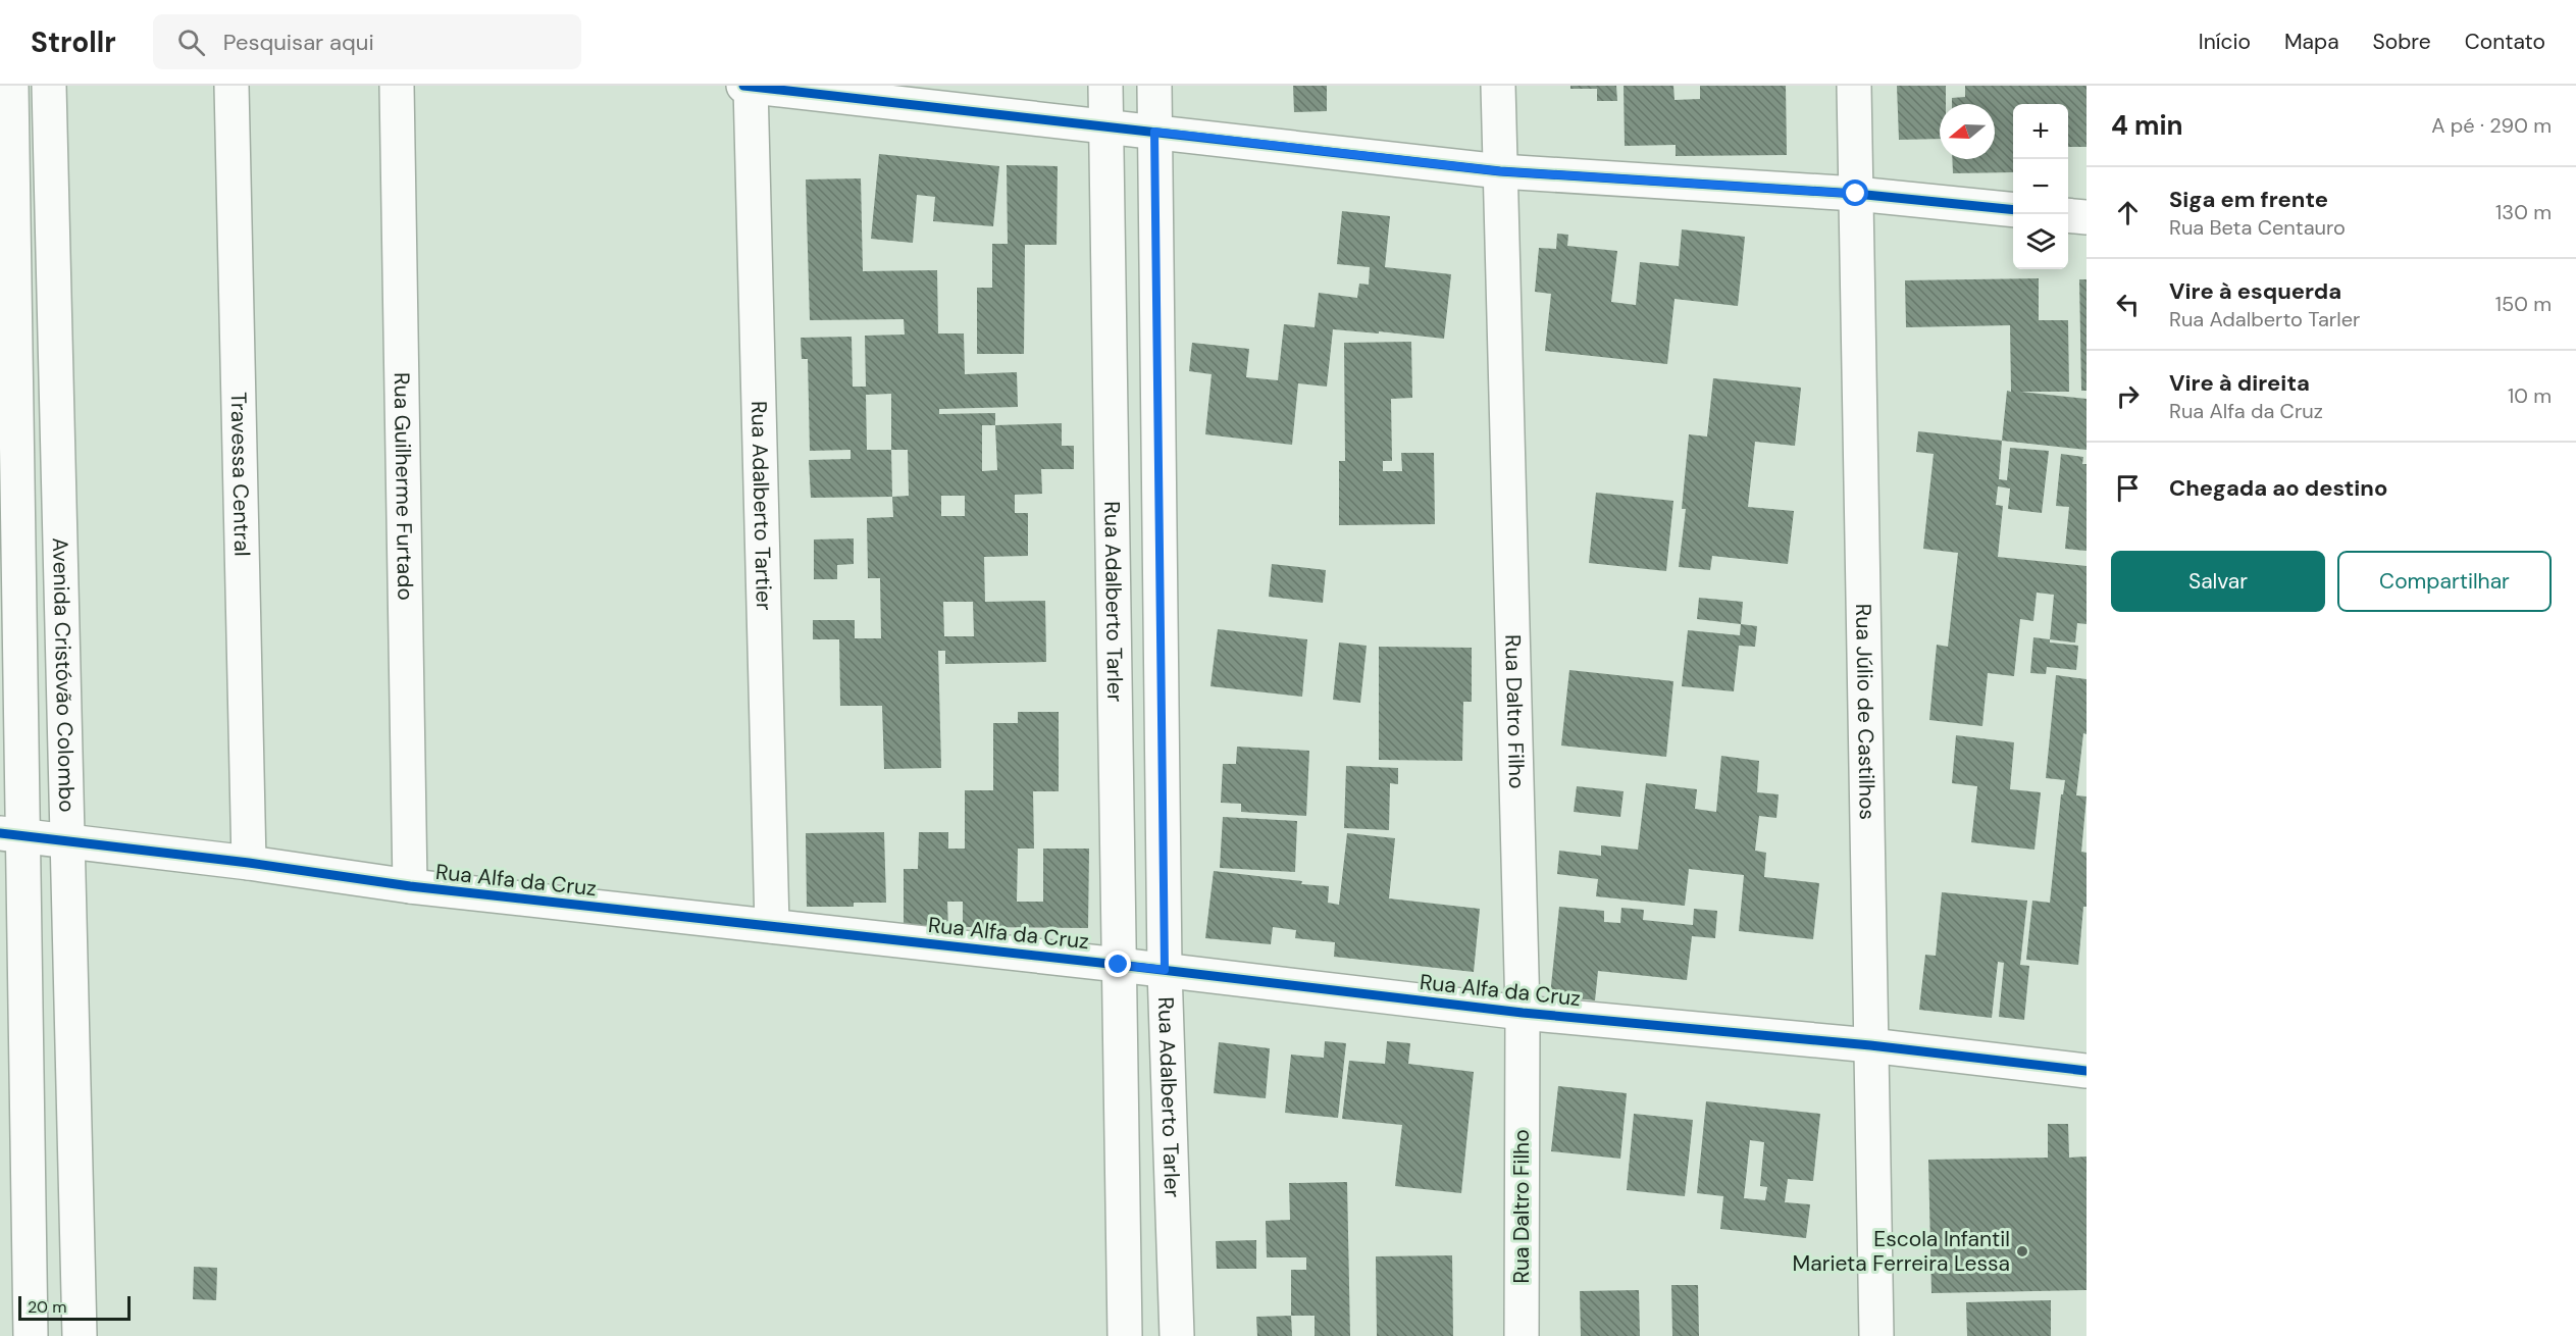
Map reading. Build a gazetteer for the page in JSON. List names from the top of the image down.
{
  "streets": {
    "street": [
      "Travessa Central",
      "Rua Guilherme Furtado",
      "Rua Adalberto Tartier",
      "Rua Adalberto Tarler",
      "Avenida Cristóvão Colombo",
      "Rua Daltro Filho",
      "Rua Júlio de Castilhos",
      "Rua Alfa da Cruz"
    ]
  },
  "crossings": [
    ["Travessa Central", "Rua Alfa da Cruz"],
    ["Rua Guilherme Furtado", "Rua Alfa da Cruz"],
    ["Rua Adalberto Tartier", "Rua Alfa da Cruz"],
    ["Rua Adalberto Tarler", "Rua Alfa da Cruz"],
    ["Avenida Cristóvão Colombo", "Rua Alfa da Cruz"],
    ["Rua Daltro Filho", "Rua Alfa da Cruz"],
    ["Rua Júlio de Castilhos", "Rua Alfa da Cruz"]
  ],
  "places": ["Escola Infantil Marieta Ferreira Lessa"],
  "scale_bar": "20 m",
  "north": "left",
  "page": {
    "header": "Strollr",
    "search": "Pesquisar aqui",
    "nav": [
      "Início",
      "Mapa",
      "Sobre",
      "Contato"
    ],
    "heading": ["4 min", "A pé · 290 m"],
    "map_buttons": ["+", "−"],
    "list": [
      ["Siga em frente", "Rua Beta Centauro", "130 m"],
      ["Vire à esquerda", "Rua Adalberto Tarler", "150 m"],
      ["Vire à direita", "Rua Alfa da Cruz", "10 m"],
      "Chegada ao destino"
    ],
    "buttons": ["Salvar", "Compartilhar"],
    "scale": "20 m"
  }
}
